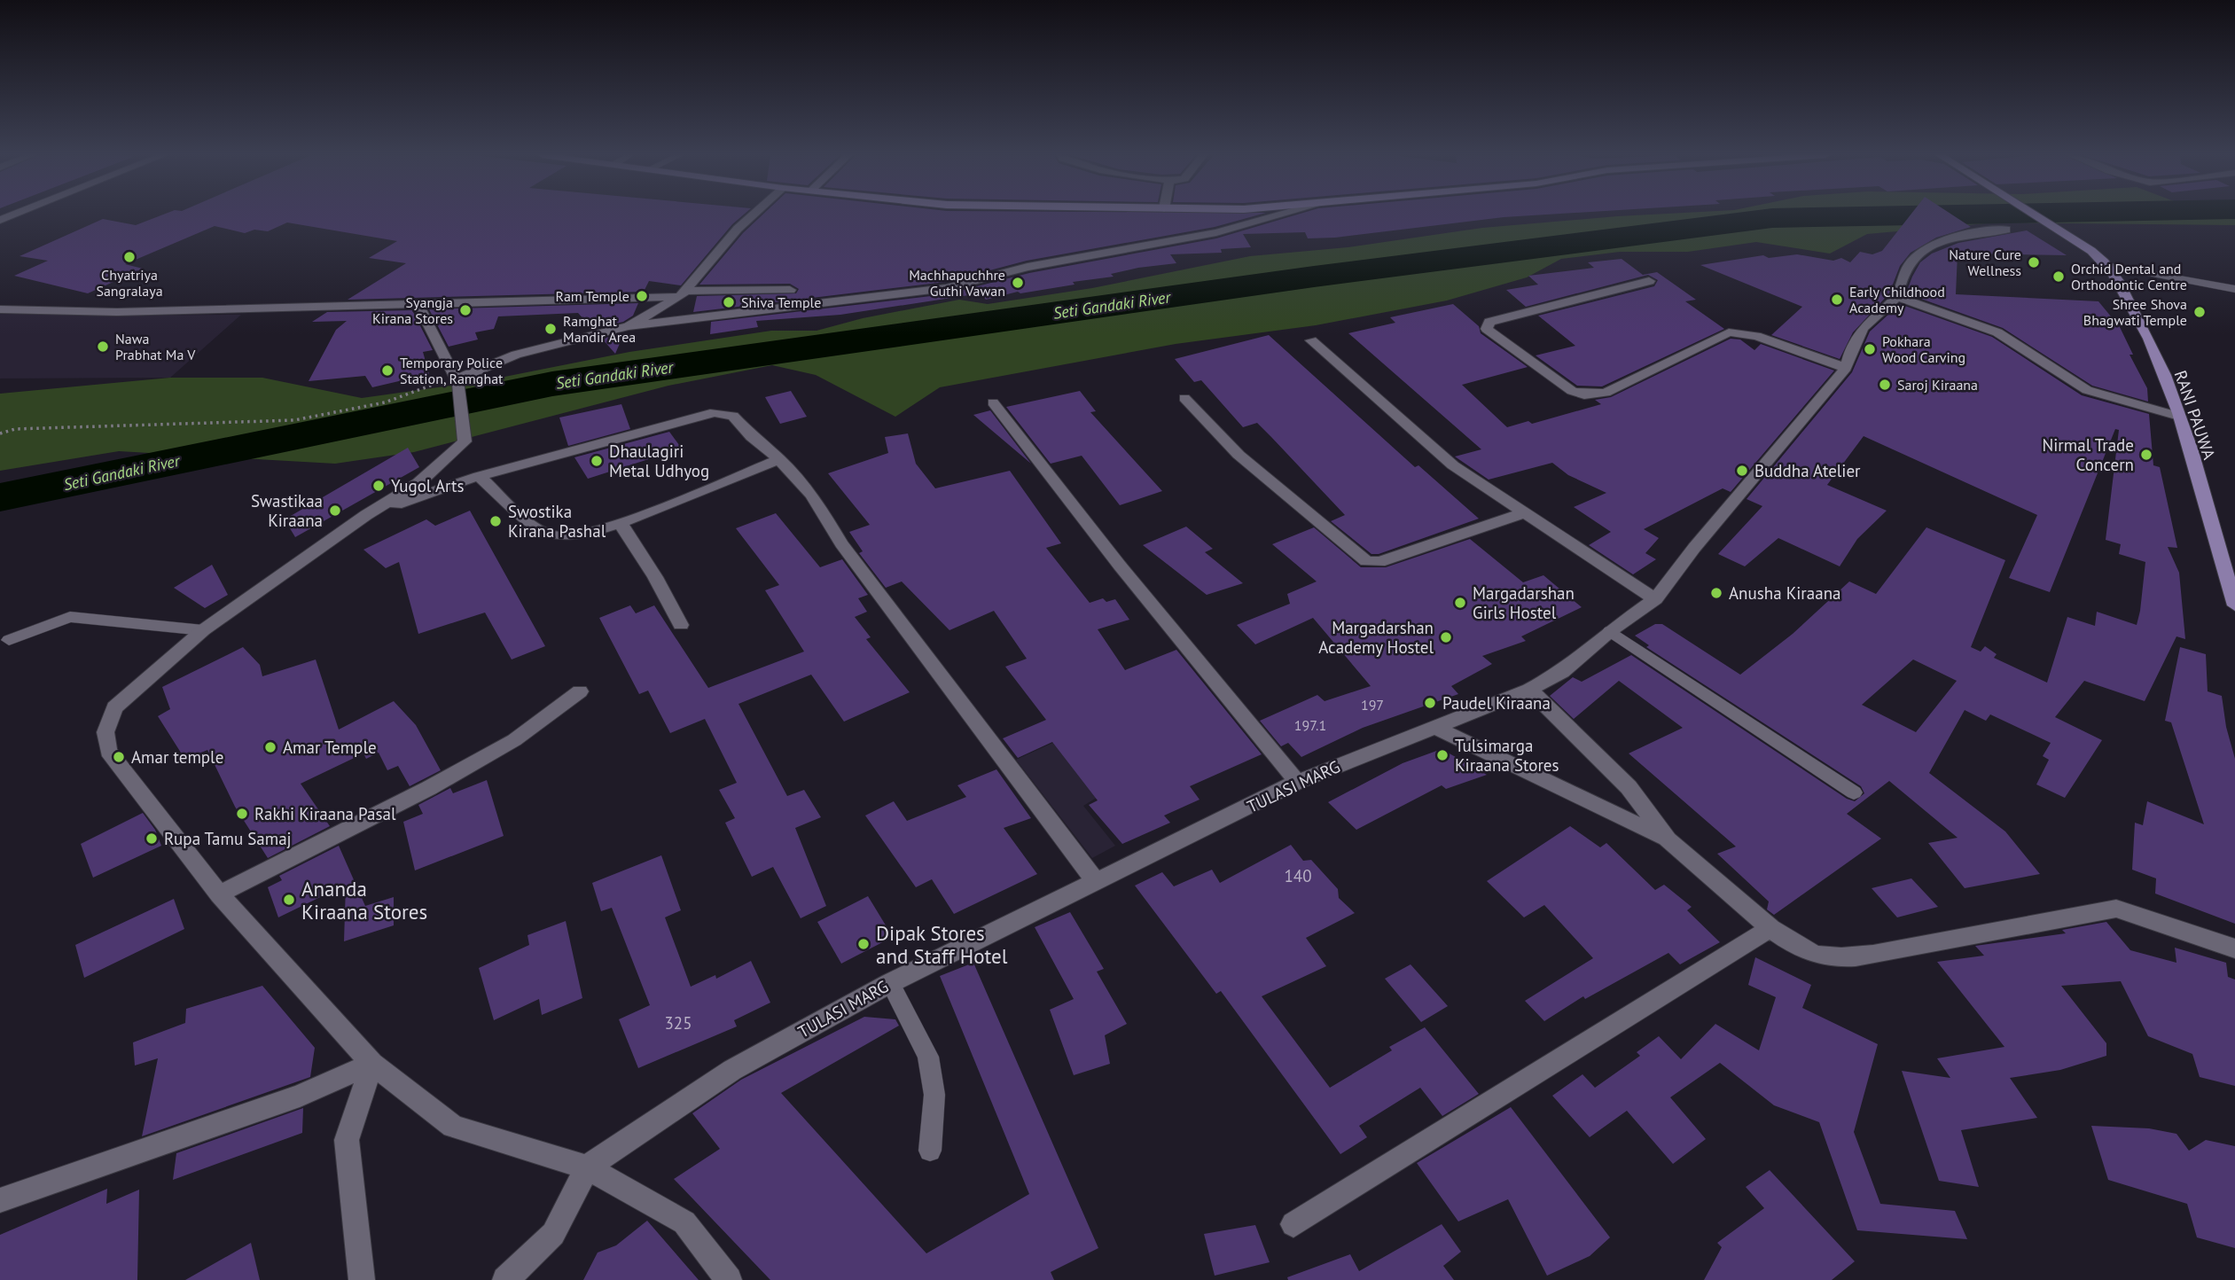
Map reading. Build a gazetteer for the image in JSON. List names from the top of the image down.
{
  "streets": {
    "main road": ["RANI PAUWA"],
    "street": ["TULASI MARG"]
  },
  "water": ["Seti Gandaki River"],
  "places": [
    "Chyatriya Sangralaya",
    "Nature Cure Wellness",
    "Orchid Dental and Orthodontic Centre",
    "Machhapuchhre Guthi Vawan",
    "Ram Temple",
    "Early Childhood Academy",
    "Shiva Temple",
    "Syangja Kirana Stores",
    "Shree Shova Bhagwati Temple",
    "Ramghat Mandir Area",
    "Nawa Prabhat Ma V",
    "Pokhara Wood Carving",
    "Temporary Police Station, Ramghat",
    "Saroj Kiraana",
    "Nirmal Trade Concern",
    "Dhaulagiri Metal Udhyog",
    "Buddha Atelier",
    "Yugol Arts",
    "Swastikaa Kiraana",
    "Swostika Kirana Pashal",
    "Anusha Kiraana",
    "Margadarshan Girls Hostel",
    "Margadarshan Academy Hostel",
    "Paudel Kiraana",
    "Amar Temple",
    "Tulsimarga Kiraana Stores",
    "Amar temple",
    "Rakhi Kiraana Pasal",
    "Rupa Tamu Samaj",
    "Ananda Kiraana Stores",
    "Dipak Stores and Staff Hotel"
  ],
  "house_numbers": [
    "197",
    "197.1",
    "140",
    "325"
  ]
}
